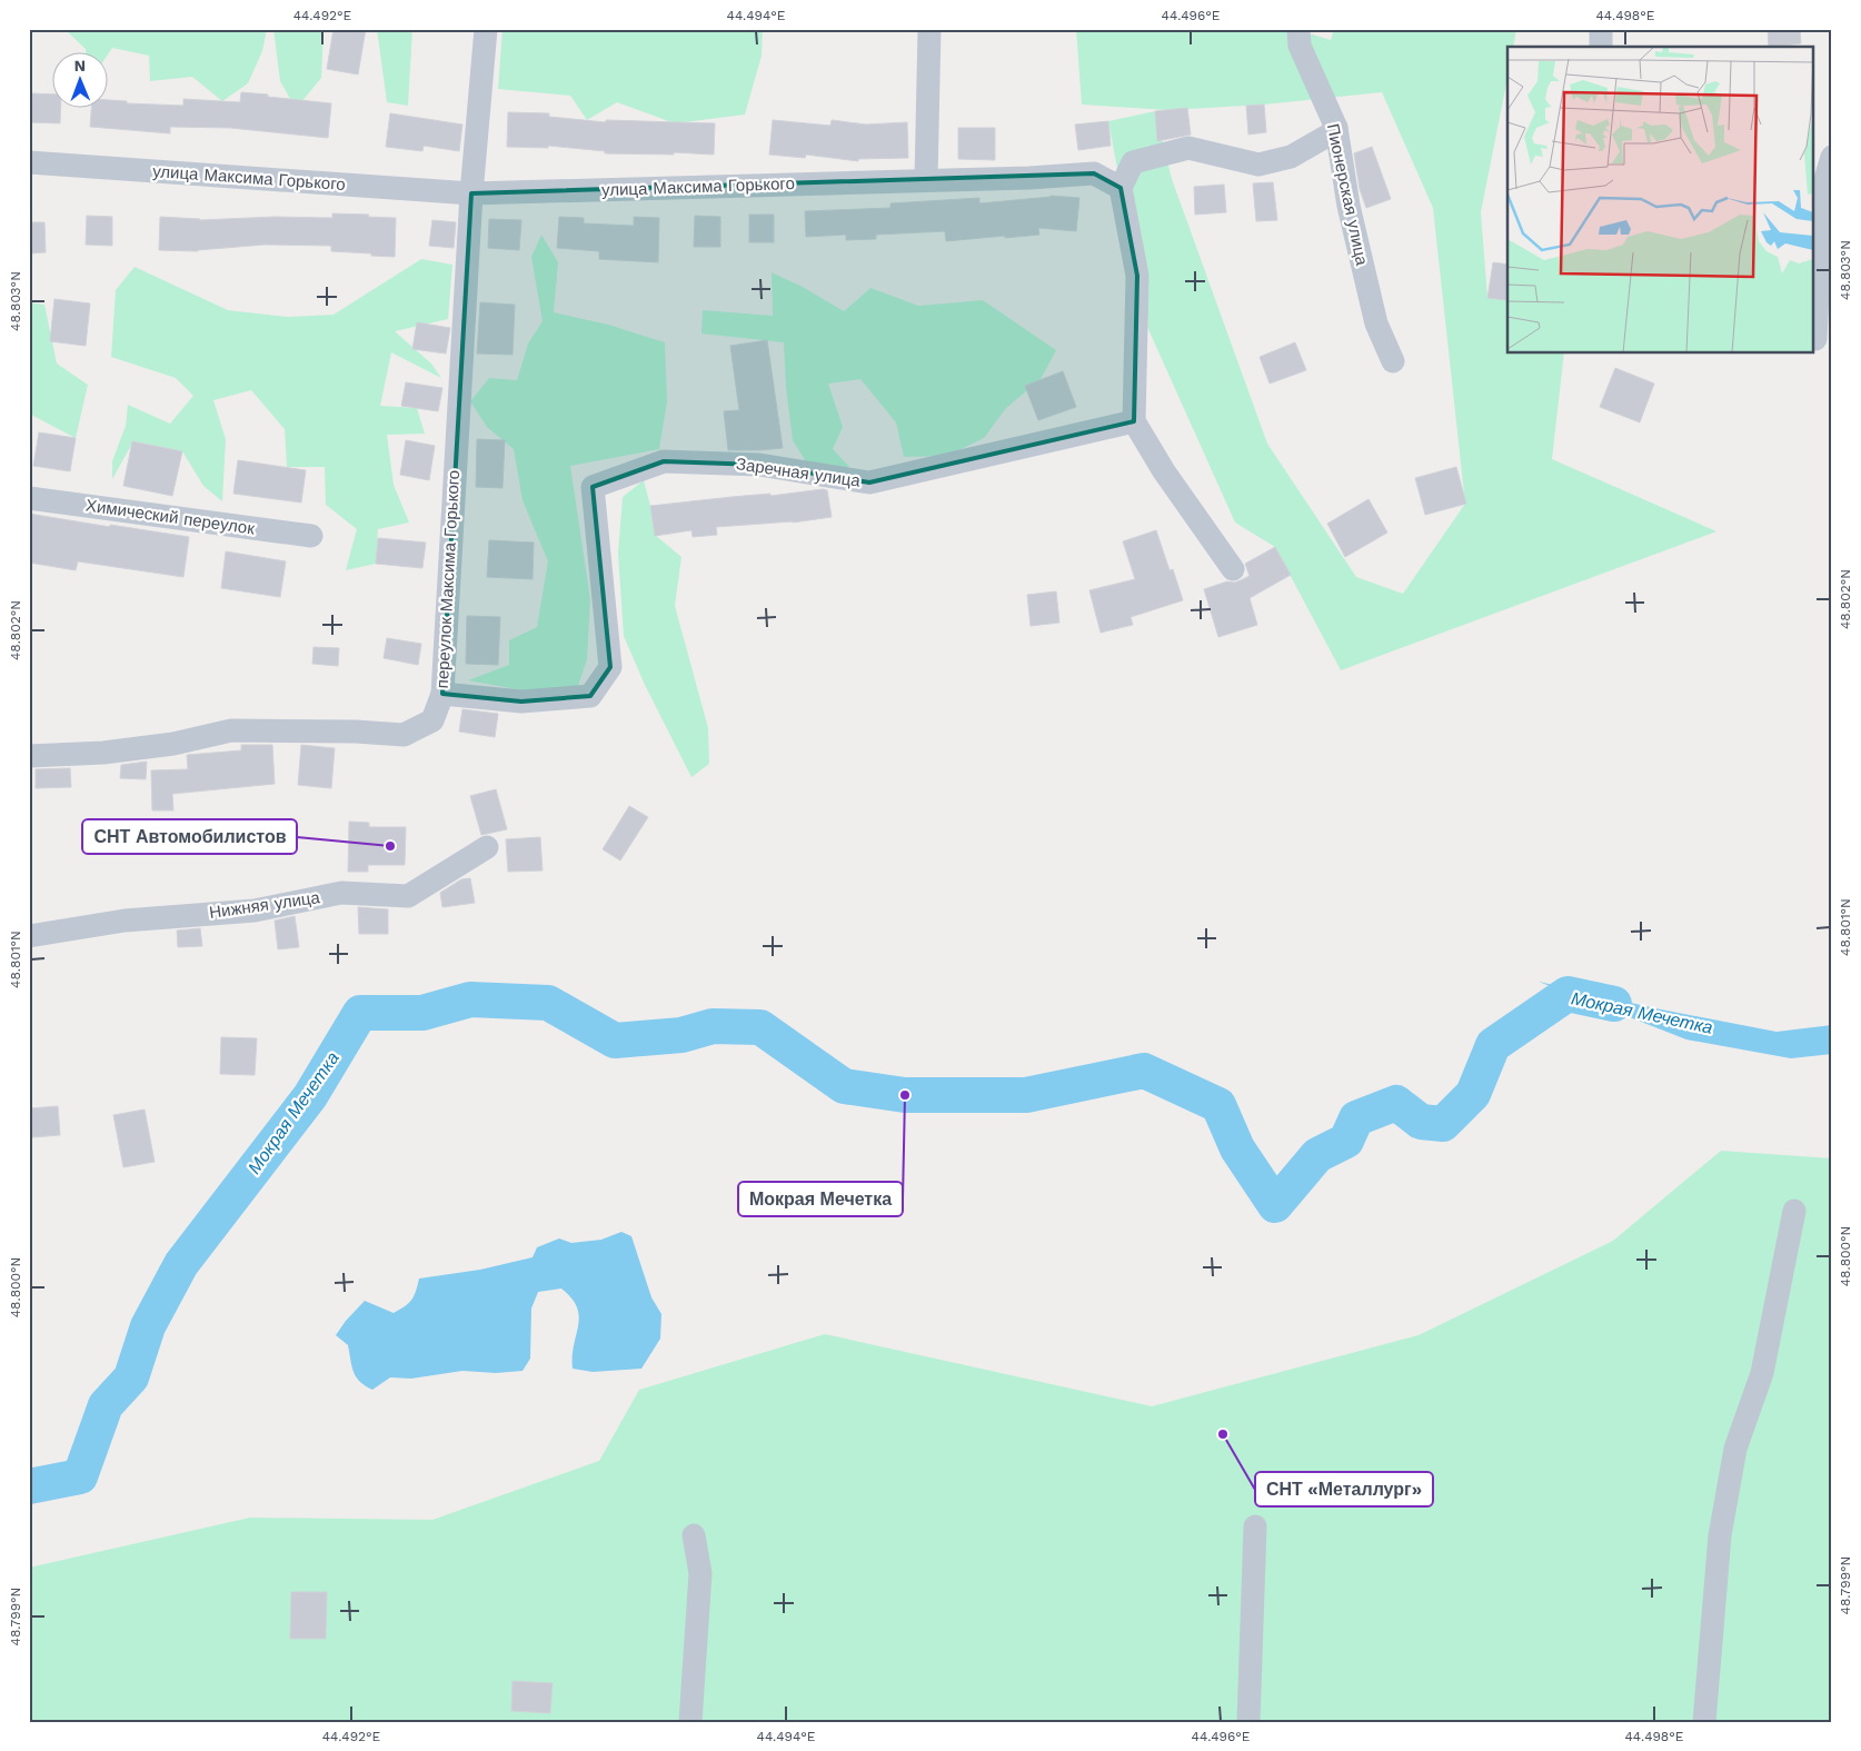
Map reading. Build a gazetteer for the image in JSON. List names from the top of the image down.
{
  "streets": {
    "street": [
      "улица Максима Горького",
      "Пионерская улица",
      "Заречная улица",
      "Химический переулок",
      "переулок Максима Горького",
      "Нижняя улица"
    ]
  },
  "crossings": [
    ["улица Максима Горького", "переулок Максима Горького"],
    ["Заречная улица", "переулок Максима Горького"]
  ],
  "water": ["Мокрая Мечетка"],
  "places": ["СНТ Автомобилистов", "Мокрая Мечетка", "СНТ «Металлург»"],
  "north": "top",
  "coordinates": [
    "44.492°E",
    "44.494°E",
    "44.496°E",
    "44.498°E",
    "48.803°N",
    "48.802°N",
    "48.801°N",
    "48.800°N",
    "48.799°N"
  ]
}
